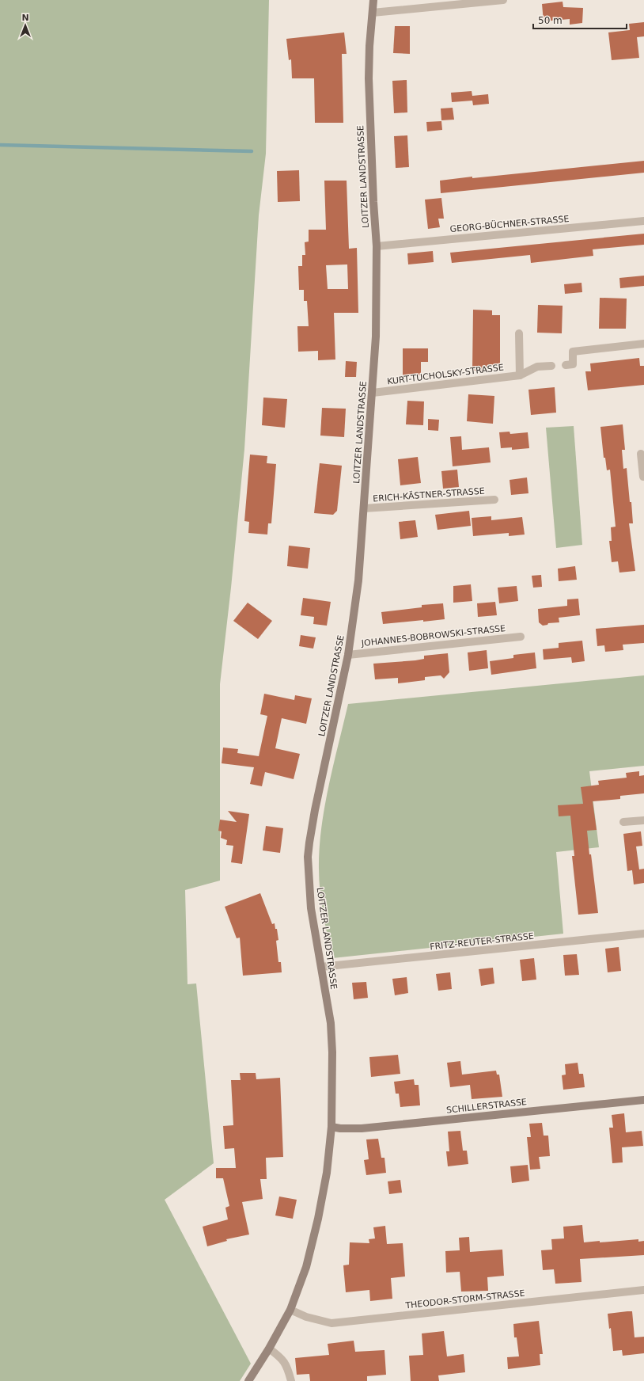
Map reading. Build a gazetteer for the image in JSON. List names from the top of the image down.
{
  "streets": {
    "main road": ["LOITZER LANDSTRASSE", "SCHILLERSTRASSE"],
    "street": [
      "GEORG-BÜCHNER-STRASSE",
      "KURT-TUCHOLSKY-STRASSE",
      "ERICH-KÄSTNER-STRASSE",
      "JOHANNES-BOBROWSKI-STRASSE",
      "FRITZ-REUTER-STRASSE",
      "THEODOR-STORM-STRASSE"
    ]
  },
  "crossings": [
    ["LOITZER LANDSTRASSE", "GEORG-BÜCHNER-STRASSE"],
    ["LOITZER LANDSTRASSE", "KURT-TUCHOLSKY-STRASSE"],
    ["LOITZER LANDSTRASSE", "ERICH-KÄSTNER-STRASSE"],
    ["LOITZER LANDSTRASSE", "JOHANNES-BOBROWSKI-STRASSE"],
    ["LOITZER LANDSTRASSE", "FRITZ-REUTER-STRASSE"],
    ["LOITZER LANDSTRASSE", "SCHILLERSTRASSE"],
    ["LOITZER LANDSTRASSE", "THEODOR-STORM-STRASSE"]
  ],
  "scale_bar": "50 m",
  "north": "top"
}
